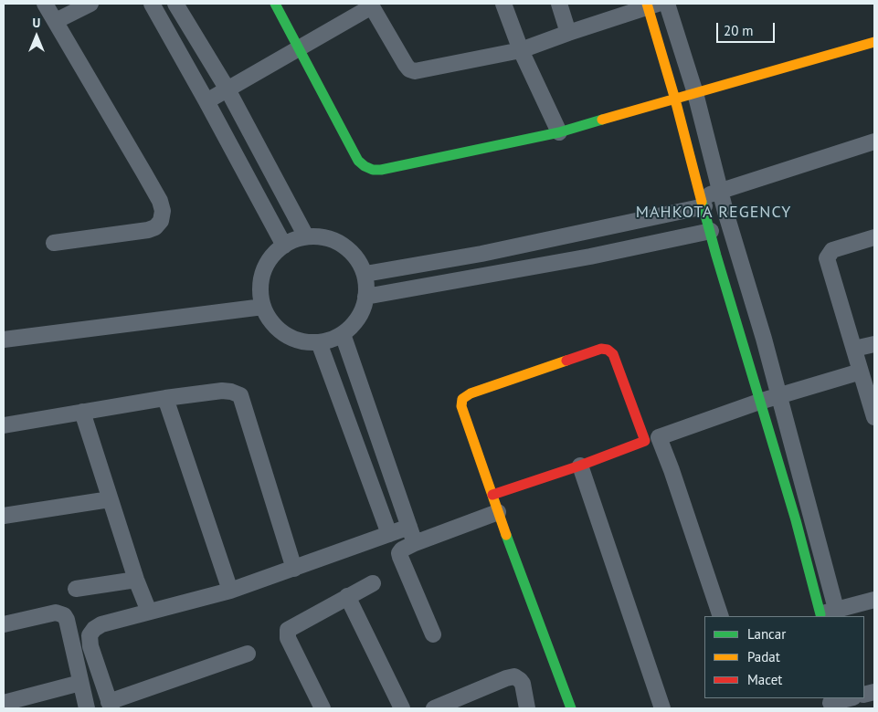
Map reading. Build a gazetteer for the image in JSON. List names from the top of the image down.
{
  "districts": ["MAHKOTA REGENCY"],
  "legend": ["Lancar", "Padat", "Macet"],
  "scale_bar": "20 m",
  "north": "top"
}
